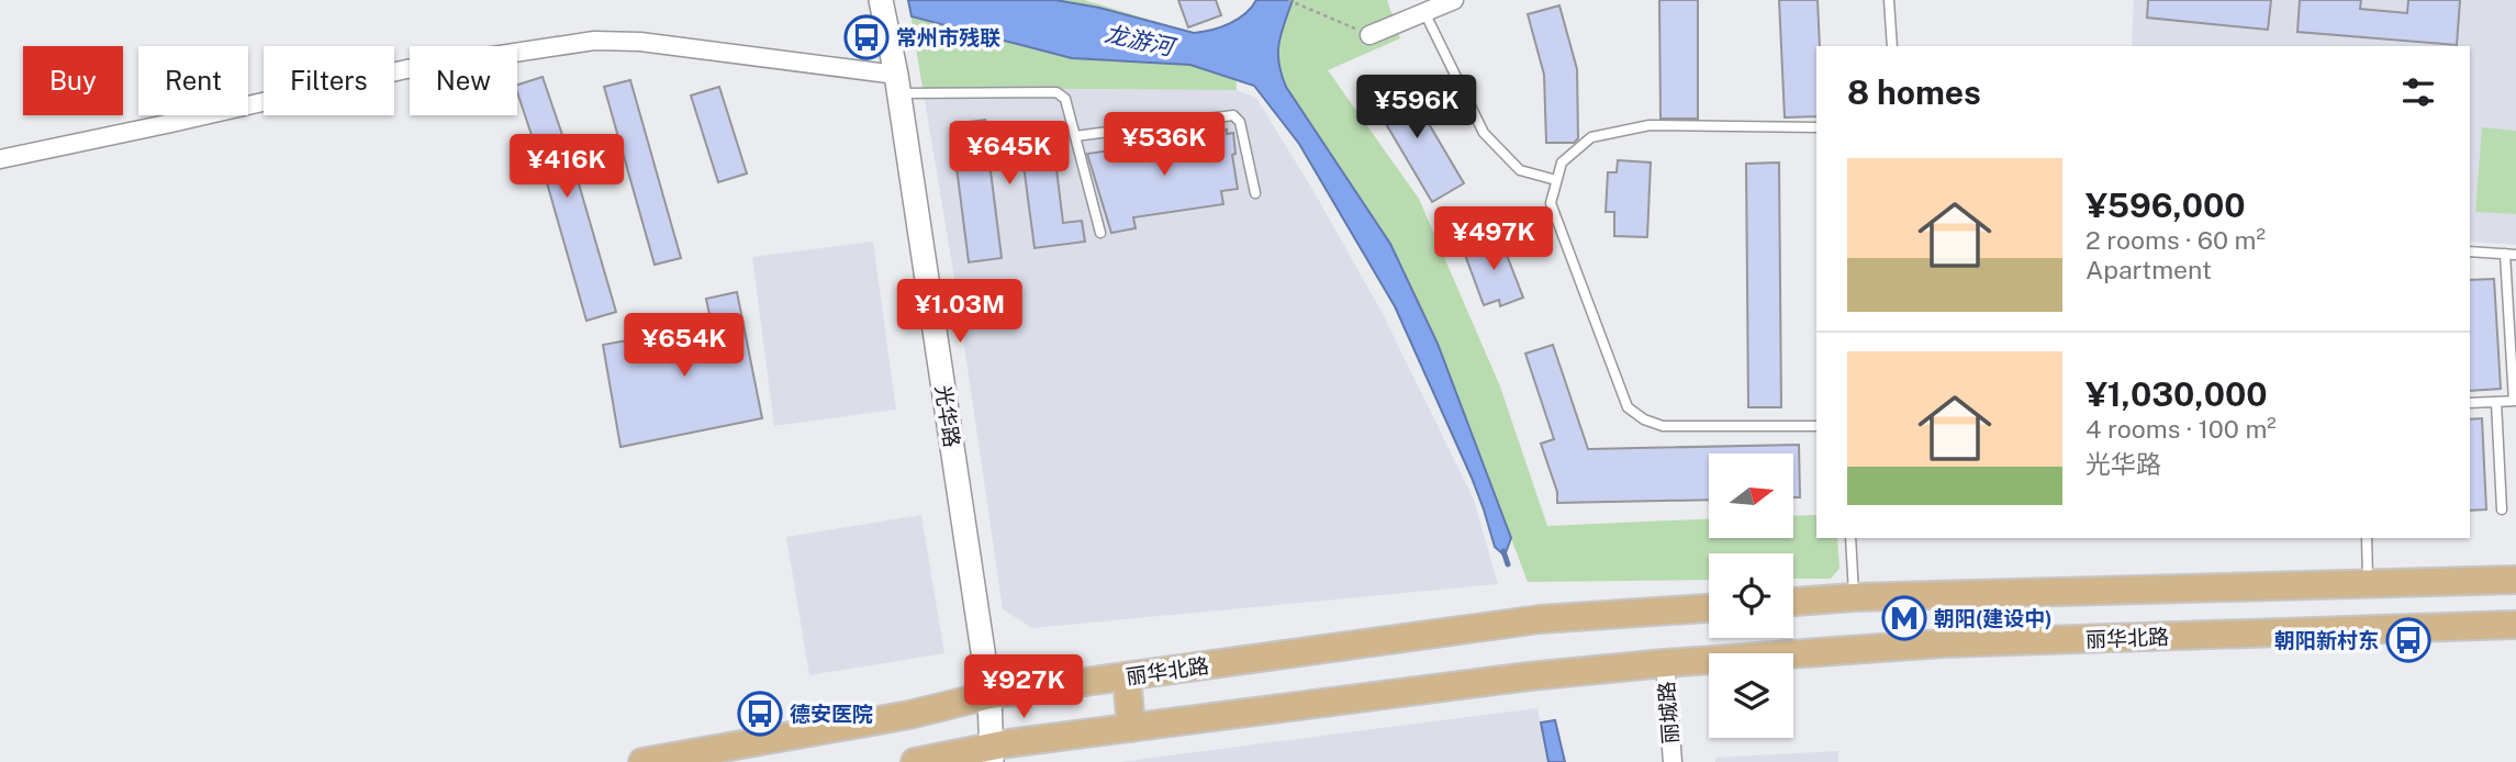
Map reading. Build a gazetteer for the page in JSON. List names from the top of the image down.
{
  "streets": {
    "main road": ["光华路", "丽华北路"],
    "street": ["丽城路"]
  },
  "crossings": [
    ["光华路", "丽华北路"],
    ["丽华北路", "丽城路"]
  ],
  "water": ["龙游河"],
  "places": {
    "bus stop": ["常州市残联", "朝阳新村东", "德安医院"],
    "metro station": ["朝阳(建设中)"]
  },
  "north": "right",
  "page": {
    "chip": [
      "Buy",
      "Rent",
      "Filters",
      "New"
    ],
    "heading": "8 homes",
    "price": [
      "¥596K",
      "¥536K",
      "¥645K",
      "¥416K",
      "¥497K",
      "¥1.03M",
      "¥654K",
      "¥927K"
    ],
    "list": [
      {
        "name": "¥596,000",
        "note": "2 rooms · 60 m² · Apartment"
      },
      {
        "name": "¥1,030,000",
        "note": "4 rooms · 100 m² · 光华路"
      }
    ]
  }
}
